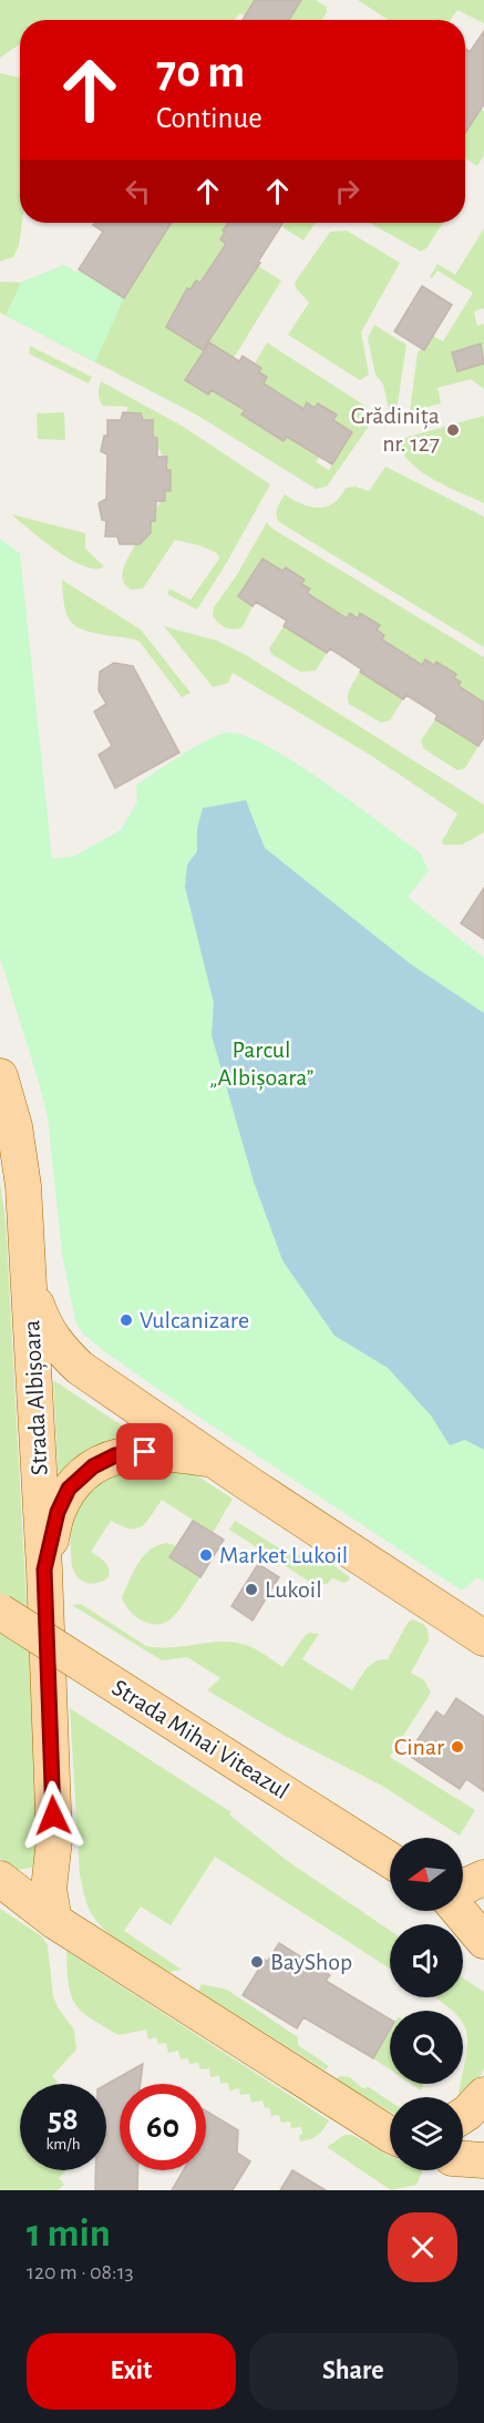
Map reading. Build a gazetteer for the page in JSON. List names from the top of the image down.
{
  "streets": {
    "main road": ["Strada Albișoara", "Strada Mihai Viteazul"]
  },
  "parks": ["Parcul „Albișoara”"],
  "places": [
    "Grădinița nr. 127",
    "Vulcanizare",
    "Market Lukoil",
    "Lukoil",
    "Cinar",
    "BayShop"
  ],
  "north": "left",
  "page": {
    "turn": ["70 m", "Continue"],
    "speed": "58 km/h",
    "limit": "60",
    "heading": ["1 min", "120 m · 08:13"],
    "buttons": ["Exit", "Share"]
  }
}
